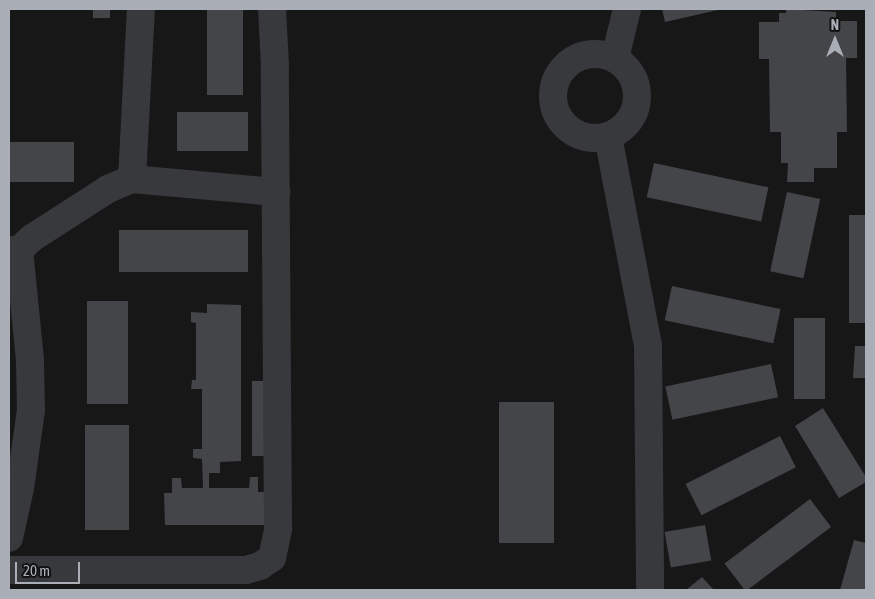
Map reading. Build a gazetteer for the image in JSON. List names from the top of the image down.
{
  "scale_bar": "20 m",
  "north": "top"
}
